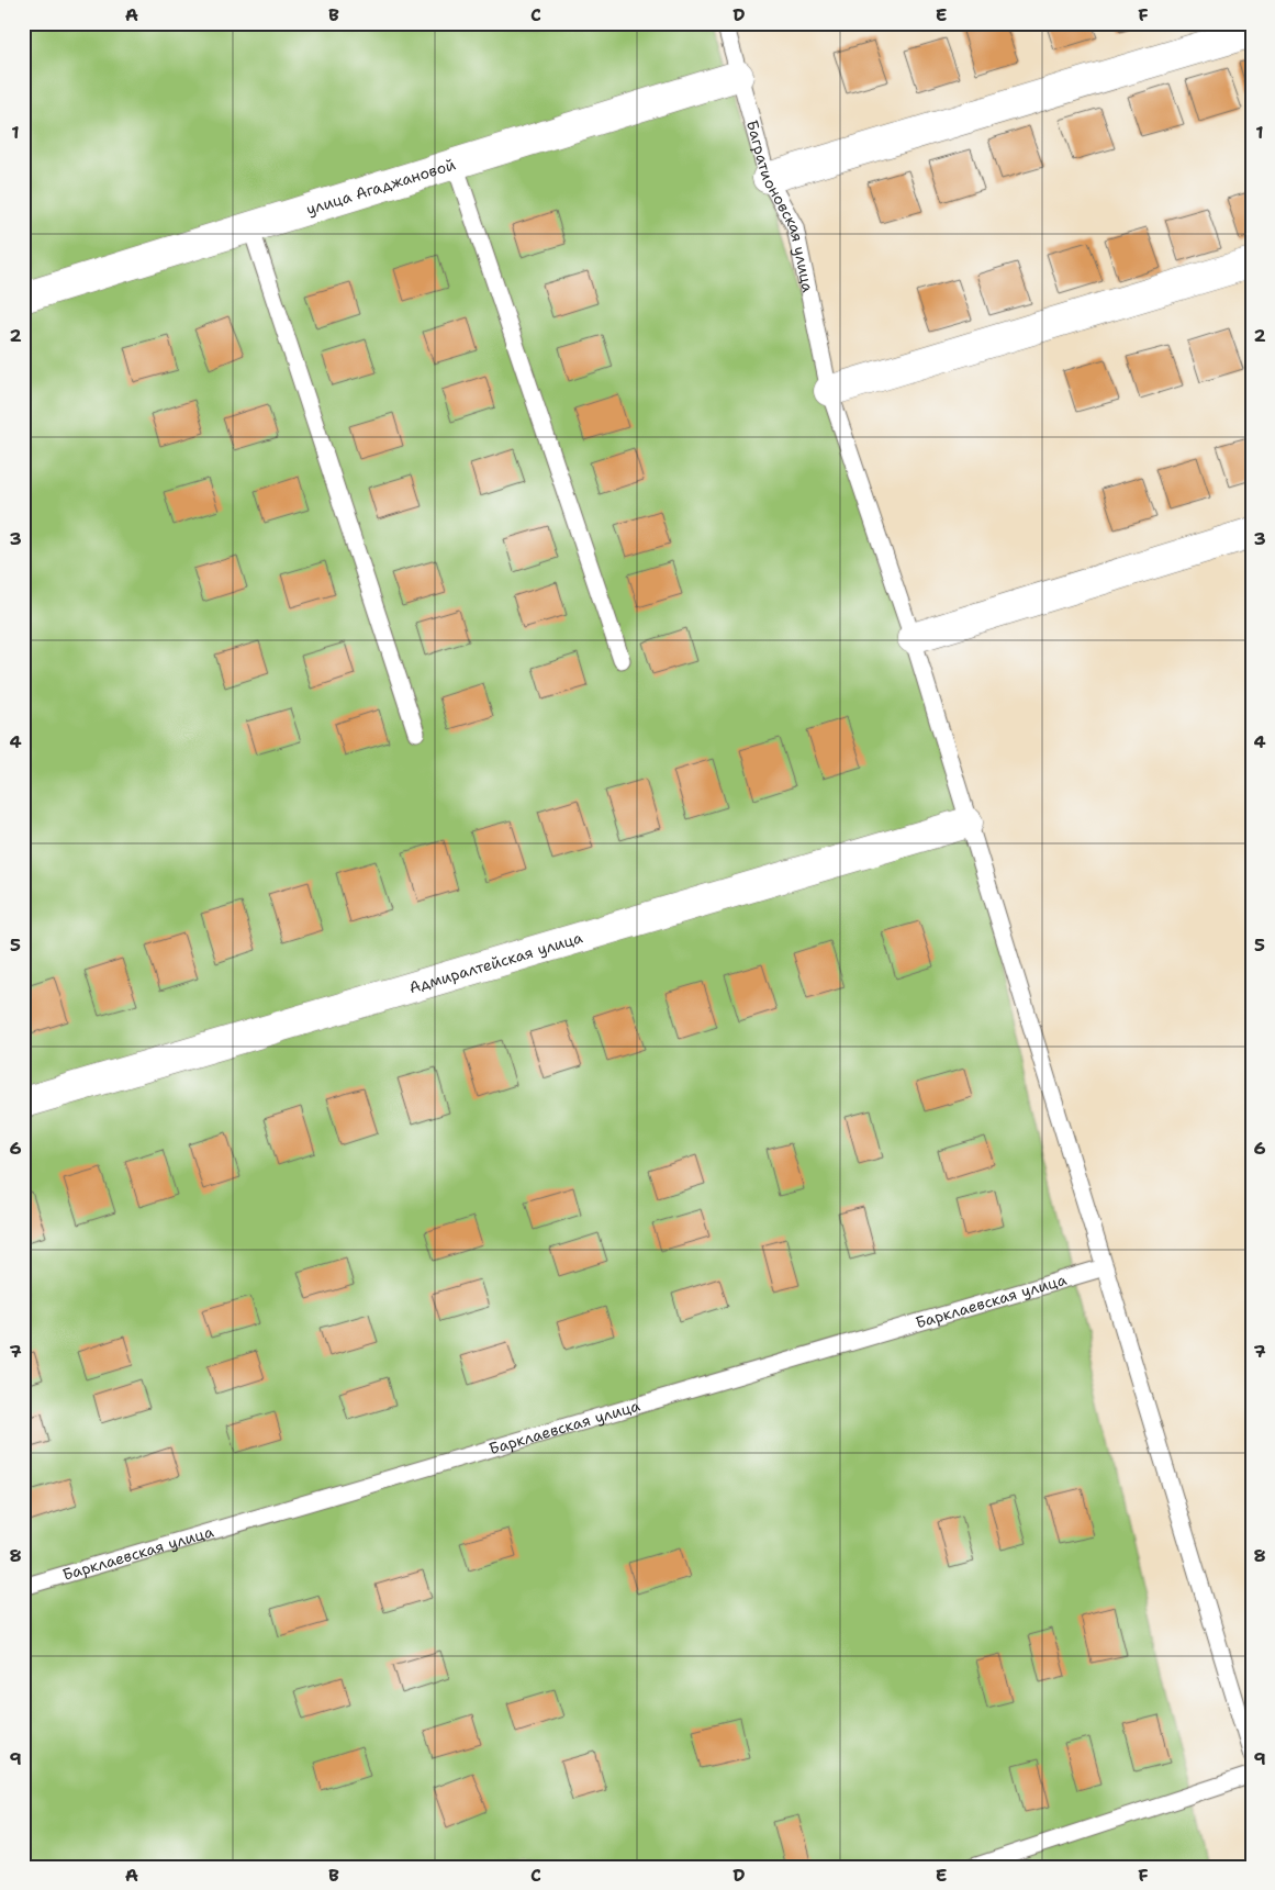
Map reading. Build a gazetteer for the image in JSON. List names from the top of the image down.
{
  "streets": {
    "street": ["улица Агаджановой", "Адмиралтейская улица"],
    "lane": ["Багратионовская улица", "Барклаевская улица"]
  },
  "crossings": [
    ["улица Агаджановой", "Багратионовская улица"],
    ["Багратионовская улица", "Адмиралтейская улица"],
    ["Багратионовская улица", "Барклаевская улица"]
  ],
  "grid": {
    "columns": [
      "A",
      "B",
      "C",
      "D",
      "E",
      "F"
    ],
    "rows": [
      "1",
      "2",
      "3",
      "4",
      "5",
      "6",
      "7",
      "8",
      "9"
    ]
  }
}
